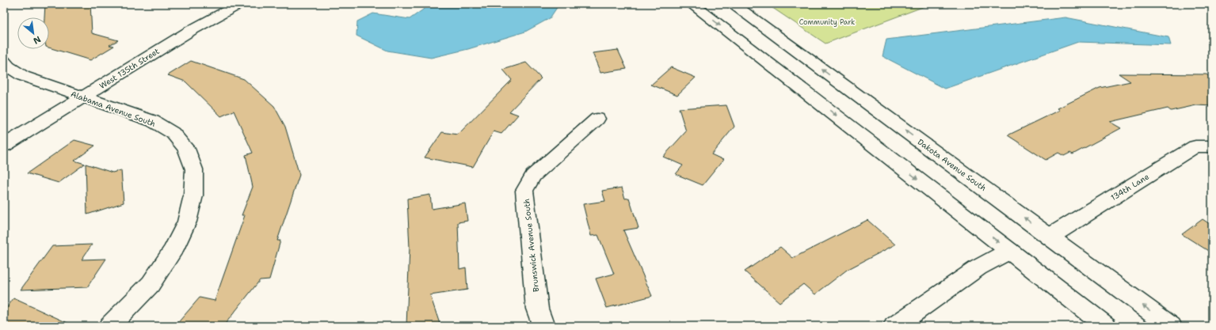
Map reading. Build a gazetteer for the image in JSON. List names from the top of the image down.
{
  "streets": {
    "street": [
      "West 135th Street",
      "Alabama Avenue South",
      "Dakota Avenue South",
      "134th Lane",
      "Brunswick Avenue South"
    ]
  },
  "crossings": [
    ["West 135th Street", "Alabama Avenue South"],
    ["Dakota Avenue South", "134th Lane"]
  ],
  "parks": ["Community Park"],
  "north": "bottom right"
}
